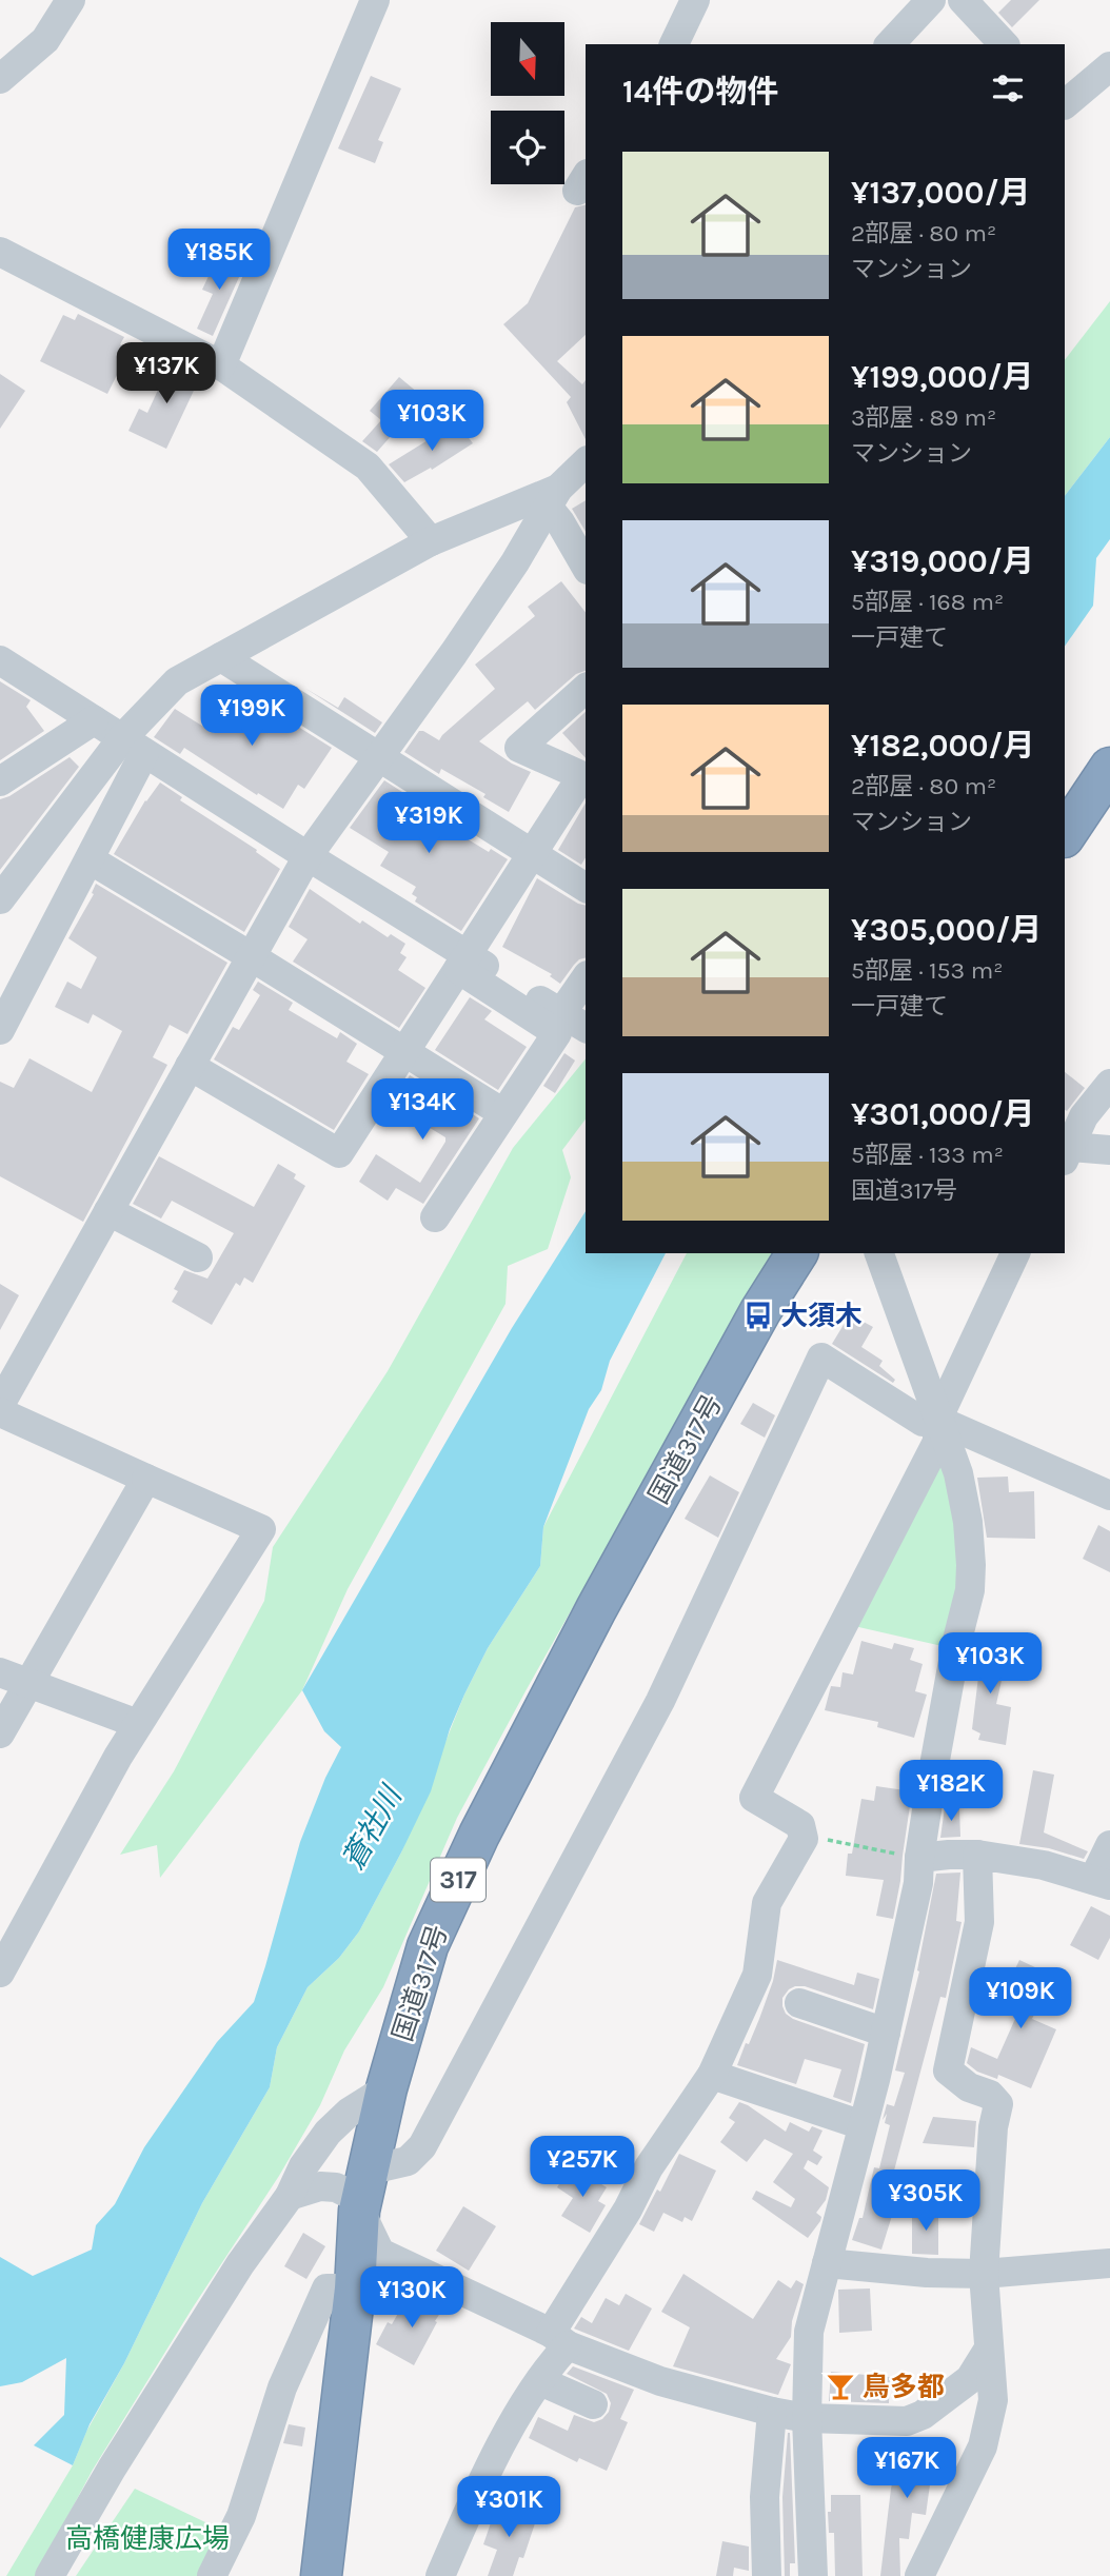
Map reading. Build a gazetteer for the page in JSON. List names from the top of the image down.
{
  "streets": {
    "highway": ["国道317号", "317"]
  },
  "water": ["蒼社川"],
  "parks": ["高橋健康広場"],
  "places": {
    "bus stop": ["大須木"],
    "bar": ["鳥多都"]
  },
  "north": "bottom",
  "page": {
    "heading": "14件の物件",
    "list": [
      {
        "name": "¥137,000/月",
        "note": "2部屋 · 80 m² · マンション"
      },
      {
        "name": "¥199,000/月",
        "note": "3部屋 · 89 m² · マンション"
      },
      {
        "name": "¥319,000/月",
        "note": "5部屋 · 168 m² · 一戸建て"
      },
      {
        "name": "¥182,000/月",
        "note": "2部屋 · 80 m² · マンション"
      },
      {
        "name": "¥305,000/月",
        "note": "5部屋 · 153 m² · 一戸建て"
      },
      {
        "name": "¥301,000/月",
        "note": "5部屋 · 133 m² · 国道317号"
      }
    ],
    "price": [
      "¥185K",
      "¥137K",
      "¥103K",
      "¥199K",
      "¥319K",
      "¥134K",
      "¥103K",
      "¥182K",
      "¥109K",
      "¥257K",
      "¥305K",
      "¥130K",
      "¥167K",
      "¥301K"
    ]
  }
}
